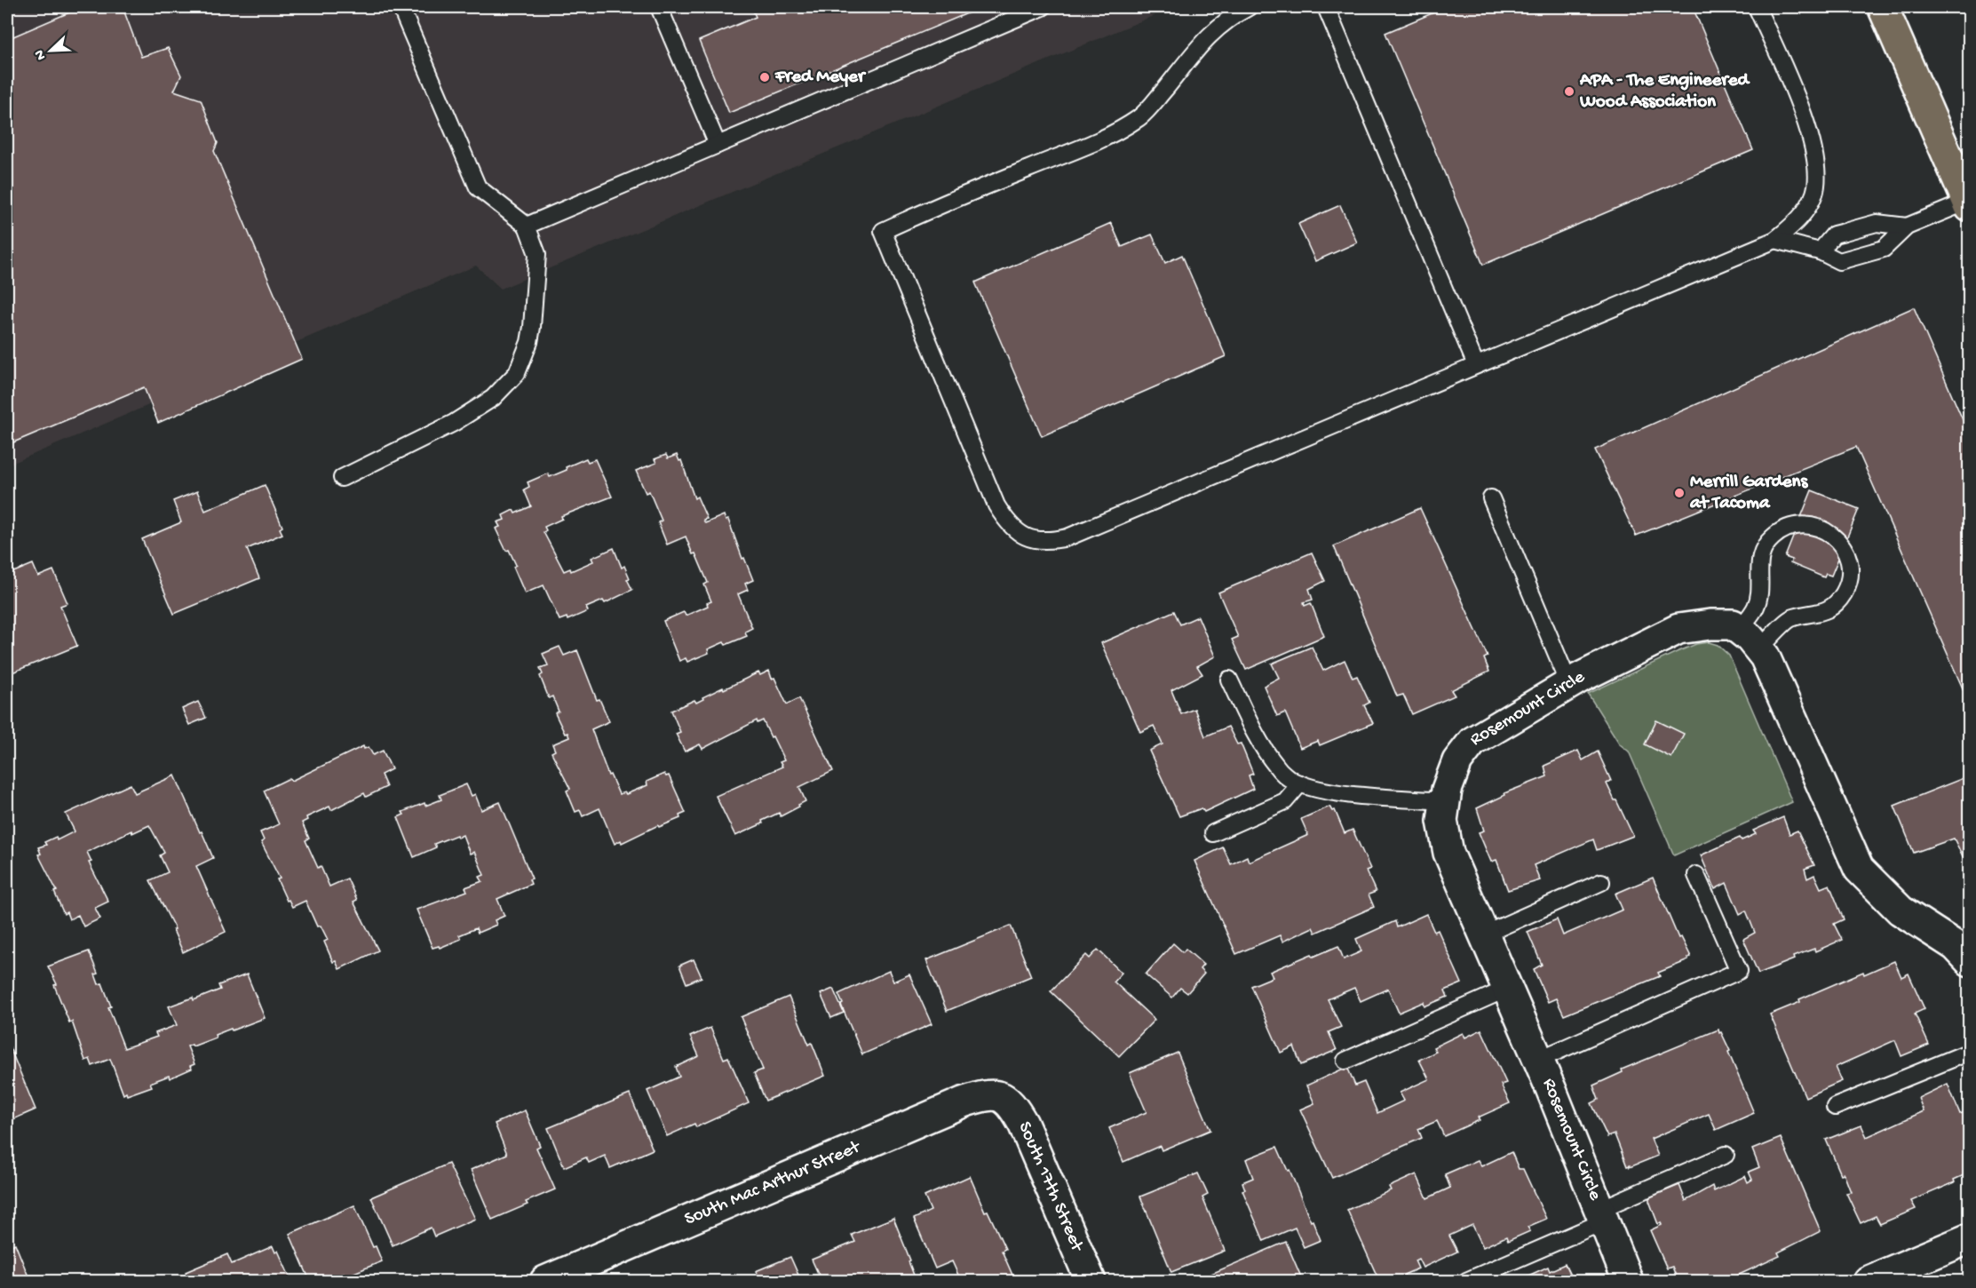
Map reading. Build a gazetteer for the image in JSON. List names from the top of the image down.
{
  "streets": {
    "street": ["Rosemount Circle", "South Mac Arthur Street", "South 17th Street"]
  },
  "crossings": [
    ["South Mac Arthur Street", "South 17th Street"]
  ],
  "places": ["Fred Meyer", "APA - The Engineered Wood Association", "Merrill Gardens at Tacoma"],
  "north": "bottom left"
}
